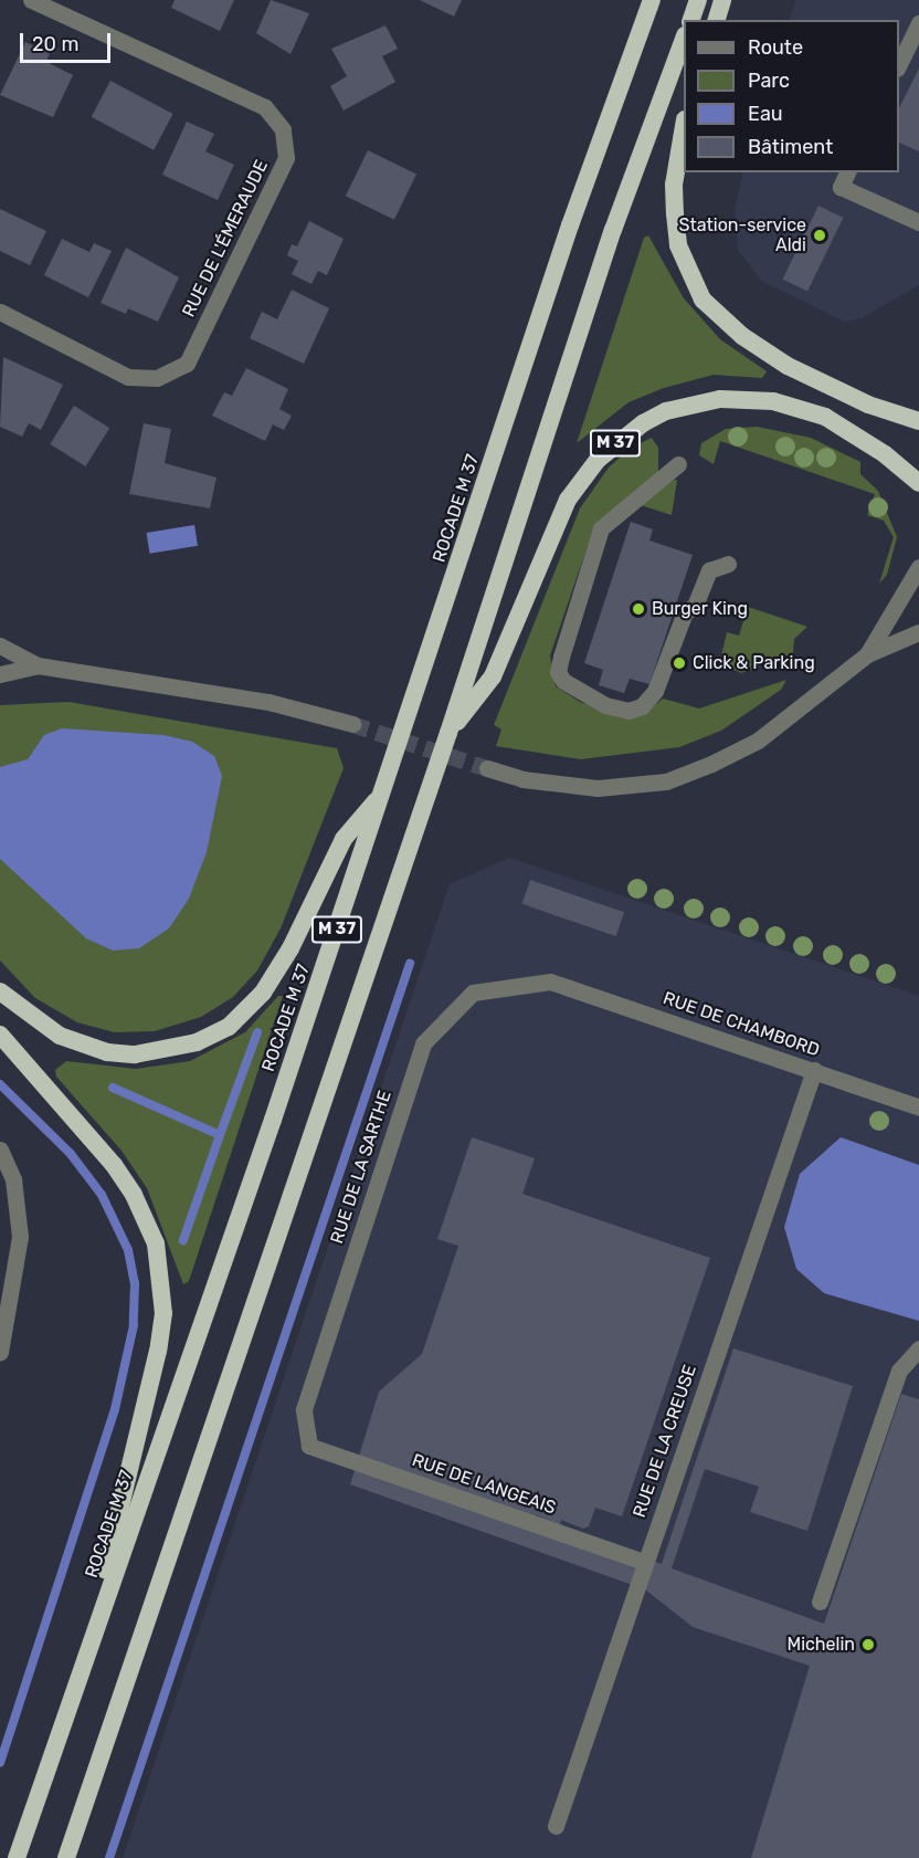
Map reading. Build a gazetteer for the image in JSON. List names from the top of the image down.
{
  "streets": {
    "highway": ["M 37", "ROCADE M 37"],
    "street": [
      "RUE DE L'ÉMERAUDE",
      "RUE DE CHAMBORD",
      "RUE DE LA SARTHE",
      "RUE DE LA CREUSE",
      "RUE DE LANGEAIS"
    ]
  },
  "crossings": [
    ["M 37", "ROCADE M 37"],
    ["RUE DE CHAMBORD", "RUE DE LA SARTHE"],
    ["RUE DE CHAMBORD", "RUE DE LA CREUSE"],
    ["RUE DE LA SARTHE", "RUE DE LANGEAIS"],
    ["RUE DE LA CREUSE", "RUE DE LANGEAIS"]
  ],
  "places": [
    "Station-service Aldi",
    "Burger King",
    "Click & Parking",
    "Michelin"
  ],
  "legend": [
    "Route",
    "Parc",
    "Eau",
    "Bâtiment"
  ],
  "scale_bar": "20 m"
}
